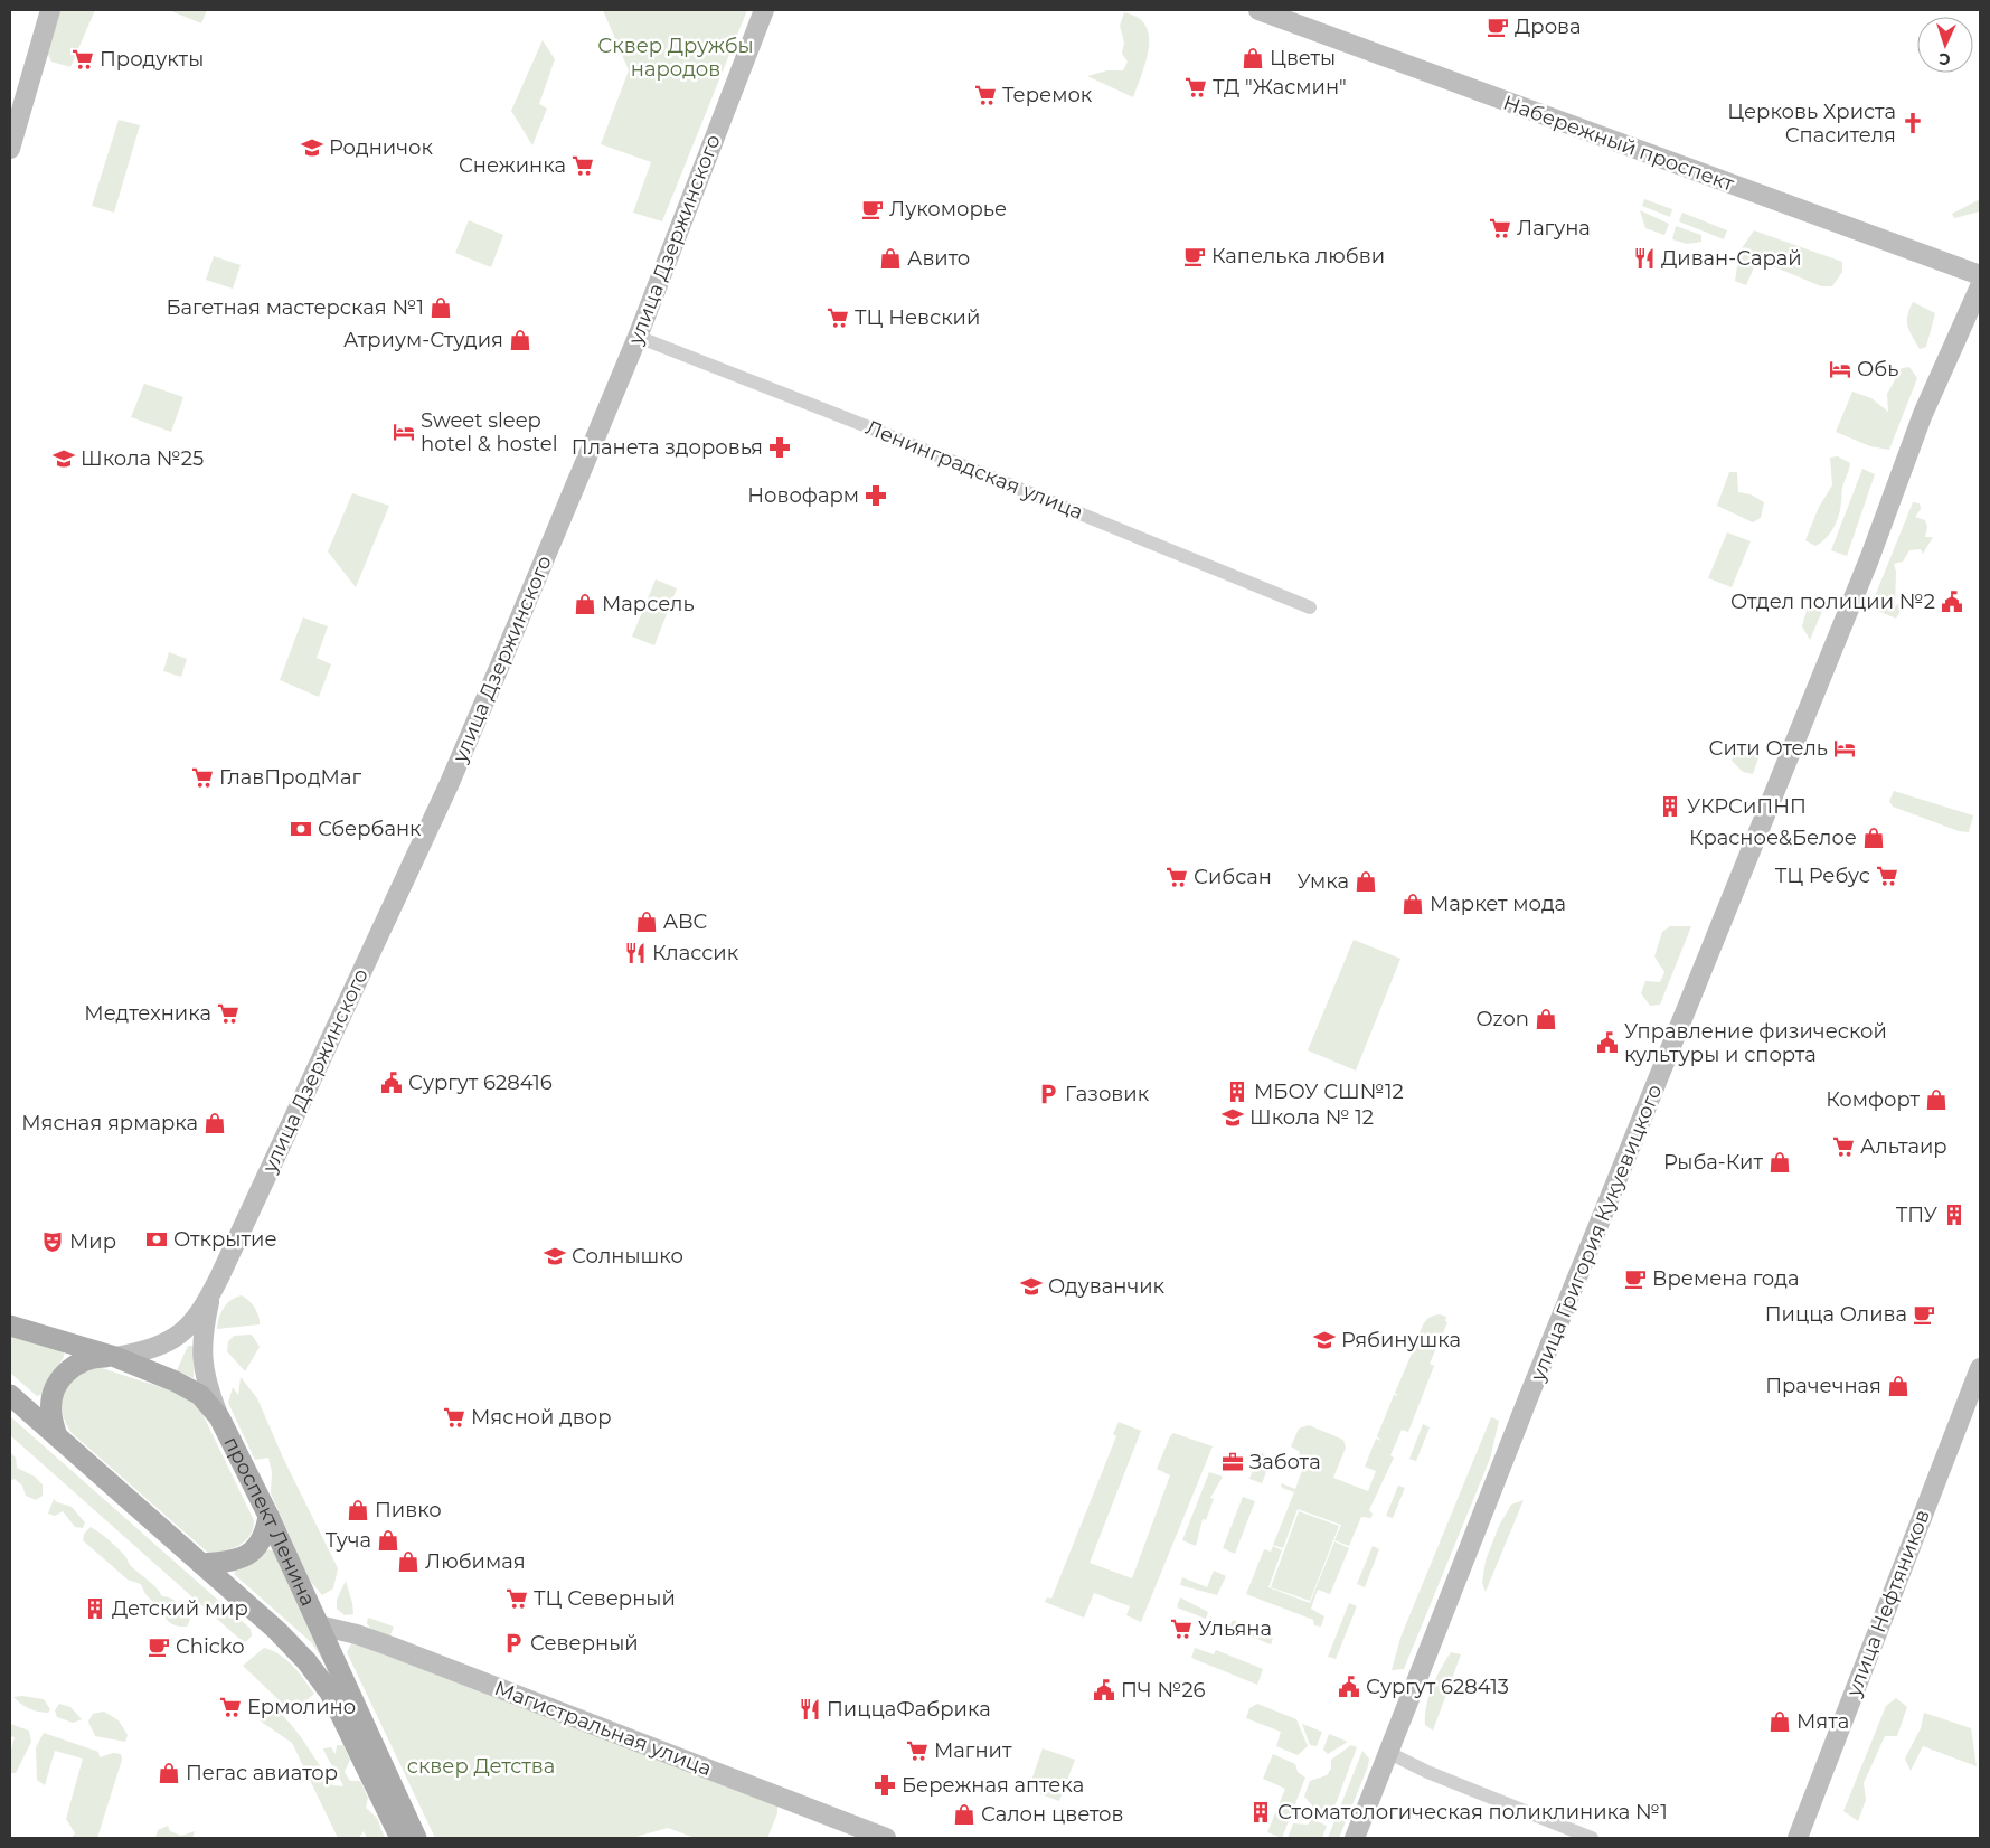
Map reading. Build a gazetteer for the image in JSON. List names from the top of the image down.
{
  "streets": {
    "main road": [
      "Набережный проспект",
      "улица Дзержинского",
      "улица Григория Кукуевицкого",
      "проспект Ленина",
      "улица Нефтяников",
      "Магистральная улица"
    ],
    "street": ["Ленинградская улица"]
  },
  "crossings": [
    ["улица Дзержинского", "Ленинградская улица"],
    ["улица Дзержинского", "проспект Ленина"],
    ["проспект Ленина", "Магистральная улица"]
  ],
  "parks": ["Сквер Дружбы народов", "сквер Детства"],
  "places": {
    "cafe": [
      "Дрова",
      "Лукоморье",
      "Капелька любви",
      "Времена года",
      "Пицца Олива",
      "Chicko"
    ],
    "shop": [
      "Цветы",
      "Авито",
      "Багетная мастерская №1",
      "Атриум-Студия",
      "Марсель",
      "Красное&Белое",
      "Умка",
      "Маркет мода",
      "ABC",
      "Ozon",
      "Комфорт",
      "Мясная ярмарка",
      "Рыба-Кит",
      "Прачечная",
      "Пивко",
      "Туча",
      "Любимая",
      "Мята",
      "Пегас авиатор",
      "Салон цветов"
    ],
    "supermarket": [
      "Продукты",
      "ТД \"Жасмин\"",
      "Теремок",
      "Снежинка",
      "Лагуна",
      "ТЦ Невский",
      "ГлавПродМаг",
      "ТЦ Ребус",
      "Сибсан",
      "Медтехника",
      "Альтаир",
      "Мясной двор",
      "ТЦ Северный",
      "Ульяна",
      "Ермолино",
      "Магнит"
    ],
    "church": ["Церковь Христа Спасителя"],
    "school or university": [
      "Родничок",
      "Школа №25",
      "Школа № 12",
      "Солнышко",
      "Одуванчик",
      "Рябинушка"
    ],
    "restaurant": ["Диван-Сарай", "Классик", "ПиццаФабрика"],
    "hotel": ["Обь", "Sweet sleep hotel & hostel", "Сити Отель"],
    "pharmacy": ["Планета здоровья", "Новофарм", "Бережная аптека"],
    "public building": [
      "Отдел полиции №2",
      "Управление физической культуры и спорта",
      "Сургут 628416",
      "Сургут 628413",
      "ПЧ №26"
    ],
    "building": [
      "УКРСиПНП",
      "МБОУ СШ№12",
      "ТПУ",
      "Детский мир",
      "Стоматологическая поликлиника №1"
    ],
    "bank": ["Сбербанк", "Открытие"],
    "parking": ["Газовик", "Северный"],
    "theatre": ["Мир"],
    "office": ["Забота"]
  },
  "north": "bottom"
}
